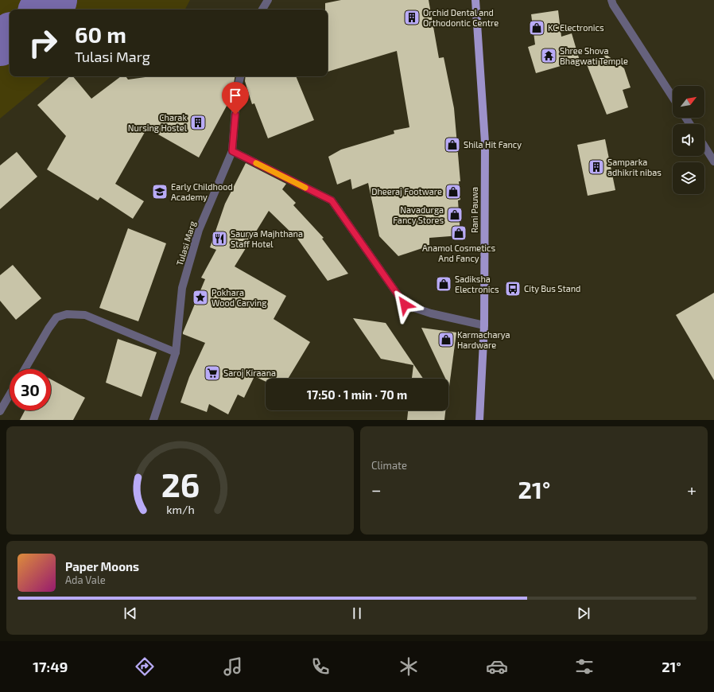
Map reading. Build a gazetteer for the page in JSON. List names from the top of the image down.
{
  "streets": {
    "main road": ["Rani Pauwa"],
    "street": ["Tulasi Marg"]
  },
  "places": {
    "building": ["Orchid Dental and Orthodontic Centre", "Charak Nursing Hostel", "Samparka adhikrit nibas"],
    "shop": [
      "KC Electronics",
      "Shila Hit Fancy",
      "Dheeraj Footware",
      "Navadurga Fancy Stores",
      "Anamol Cosmetics And Fancy",
      "Sadiksha Electronics",
      "Karmacharya Hardware"
    ],
    "temple": ["Shree Shova Bhagwati Temple"],
    "school or university": ["Early Childhood Academy"],
    "restaurant": ["Saurya Majhthana Staff Hotel"],
    "bus stop": ["City Bus Stand"],
    "place": ["Pokhara Wood Carving"],
    "supermarket": ["Saroj Kiraana"]
  },
  "north": "top right",
  "page": {
    "turn": ["60 m", "Tulasi Marg"],
    "limit": "30",
    "trip": "17:50 · 1 min · 70 m",
    "tile": "Climate",
    "heat": ["−", "21°", "+"],
    "song": ["Paper Moons", "Ada Vale"],
    "tabs": ["17:49", "21°"],
    "gauge": ["26", "km/h"]
  }
}
